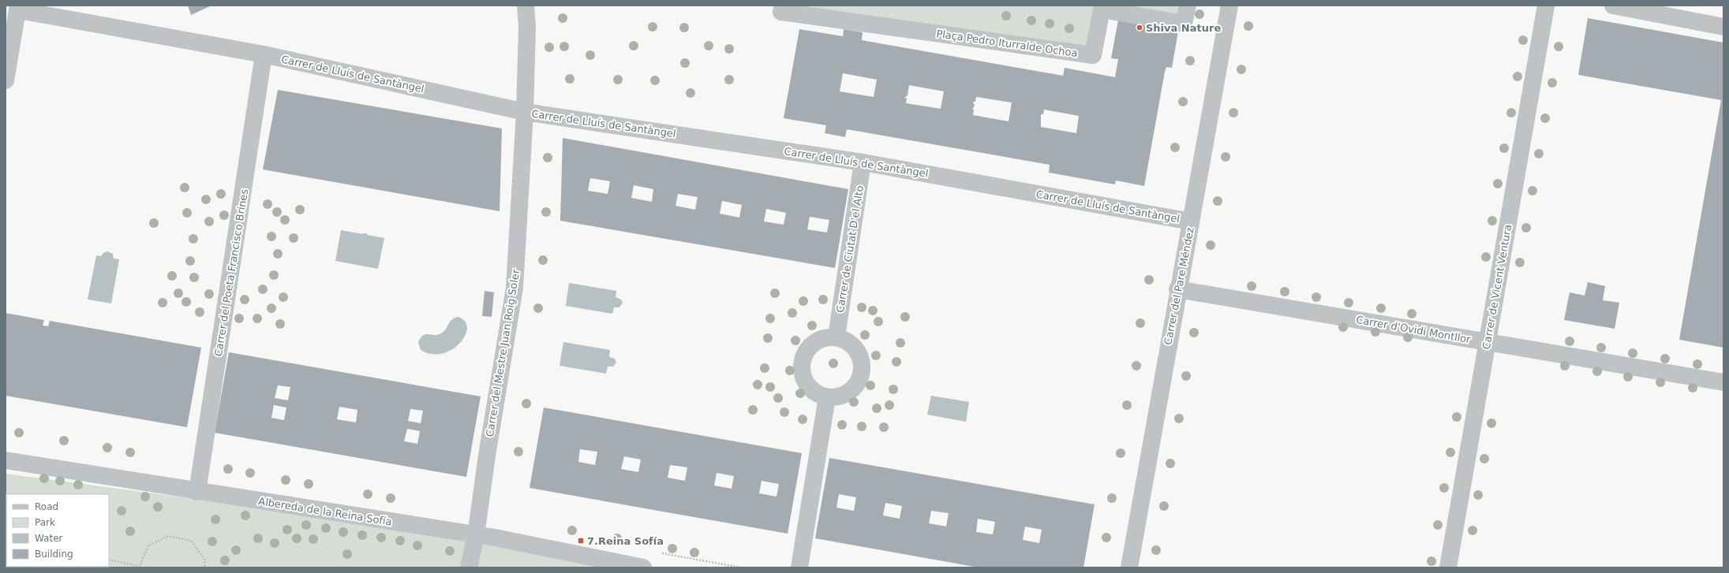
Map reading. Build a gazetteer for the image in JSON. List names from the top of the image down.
{
  "streets": {
    "street": [
      "Plaça Pedro Iturralde Ochoa",
      "Carrer de Lluís de Santàngel",
      "Carrer de Ciutat D'el Alto",
      "Carrer del Poeta Francisco Brines",
      "Carrer del Pare Méndez",
      "Carrer de Vicent Ventura",
      "Carrer d'Ovidi Montllor",
      "Carrer del Mestre Juan Roig Soler",
      "Albereda de la Reina Sofía"
    ]
  },
  "crossings": [
    ["Carrer de Lluís de Santàngel", "Carrer de Ciutat D'el Alto"],
    ["Carrer de Lluís de Santàngel", "Carrer del Poeta Francisco Brines"],
    ["Carrer de Lluís de Santàngel", "Carrer del Pare Méndez"],
    ["Carrer de Lluís de Santàngel", "Carrer del Mestre Juan Roig Soler"],
    ["Carrer del Poeta Francisco Brines", "Albereda de la Reina Sofía"],
    ["Carrer del Pare Méndez", "Carrer d'Ovidi Montllor"],
    ["Carrer de Vicent Ventura", "Carrer d'Ovidi Montllor"],
    ["Carrer del Mestre Juan Roig Soler", "Albereda de la Reina Sofía"]
  ],
  "places": {
    "other": ["Shiva Nature"],
    "transit": ["7.Reina Sofía"]
  },
  "legend": [
    "Road",
    "Park",
    "Water",
    "Building"
  ]
}
